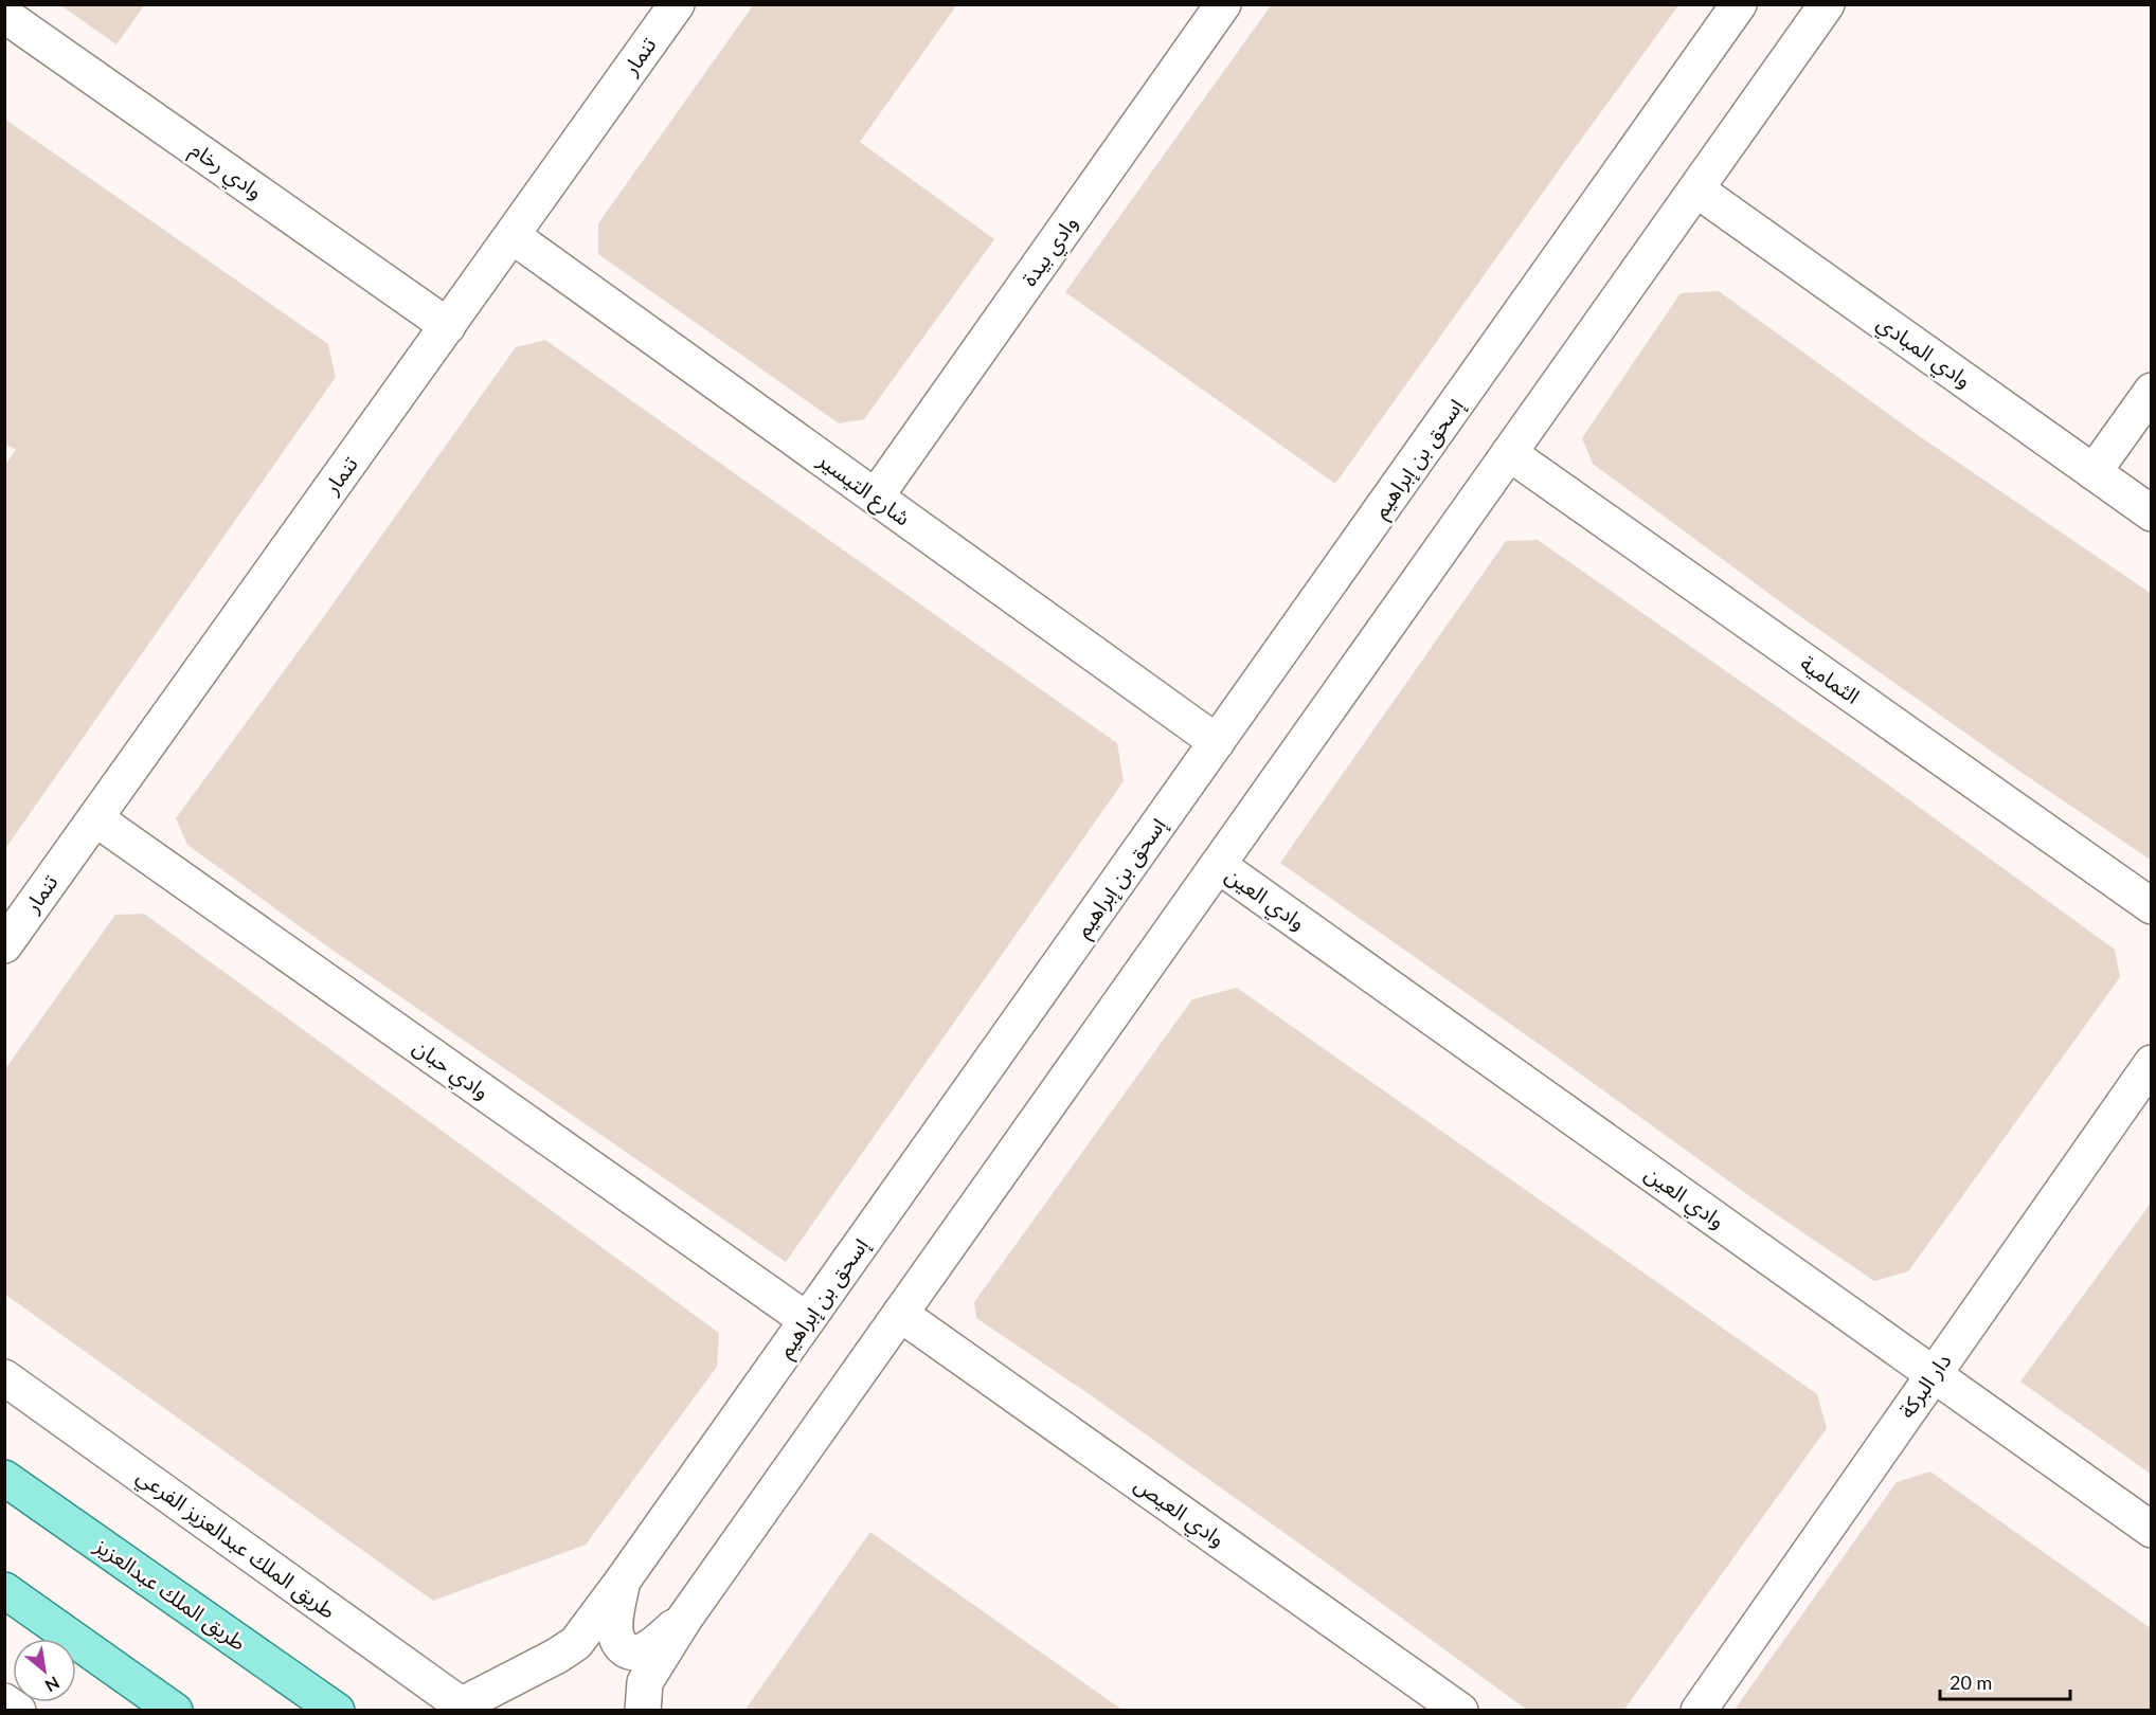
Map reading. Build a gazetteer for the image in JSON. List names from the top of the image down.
{
  "streets": {
    "main road": ["طريق الملك عبدالعزيز"],
    "street": [
      "تنمار",
      "وادي رخام",
      "وادي بيدة",
      "وادي المبادي",
      "إسحق بن إبراهيم",
      "شارع التيسير",
      "الثمامية",
      "وادي العين",
      "وادي حبان",
      "دار البركة",
      "وادي العيص",
      "طريق الملك عبدالعزيز الفرعي"
    ]
  },
  "crossings": [
    ["تنمار", "وادي رخام"],
    ["تنمار", "شارع التيسير"],
    ["تنمار", "وادي حبان"],
    ["وادي بيدة", "شارع التيسير"],
    ["إسحق بن إبراهيم", "شارع التيسير"],
    ["إسحق بن إبراهيم", "وادي حبان"],
    ["إسحق بن إبراهيم", "طريق الملك عبدالعزيز الفرعي"],
    ["وادي العين", "دار البركة"]
  ],
  "scale_bar": "20 m",
  "north": "bottom right"
}
